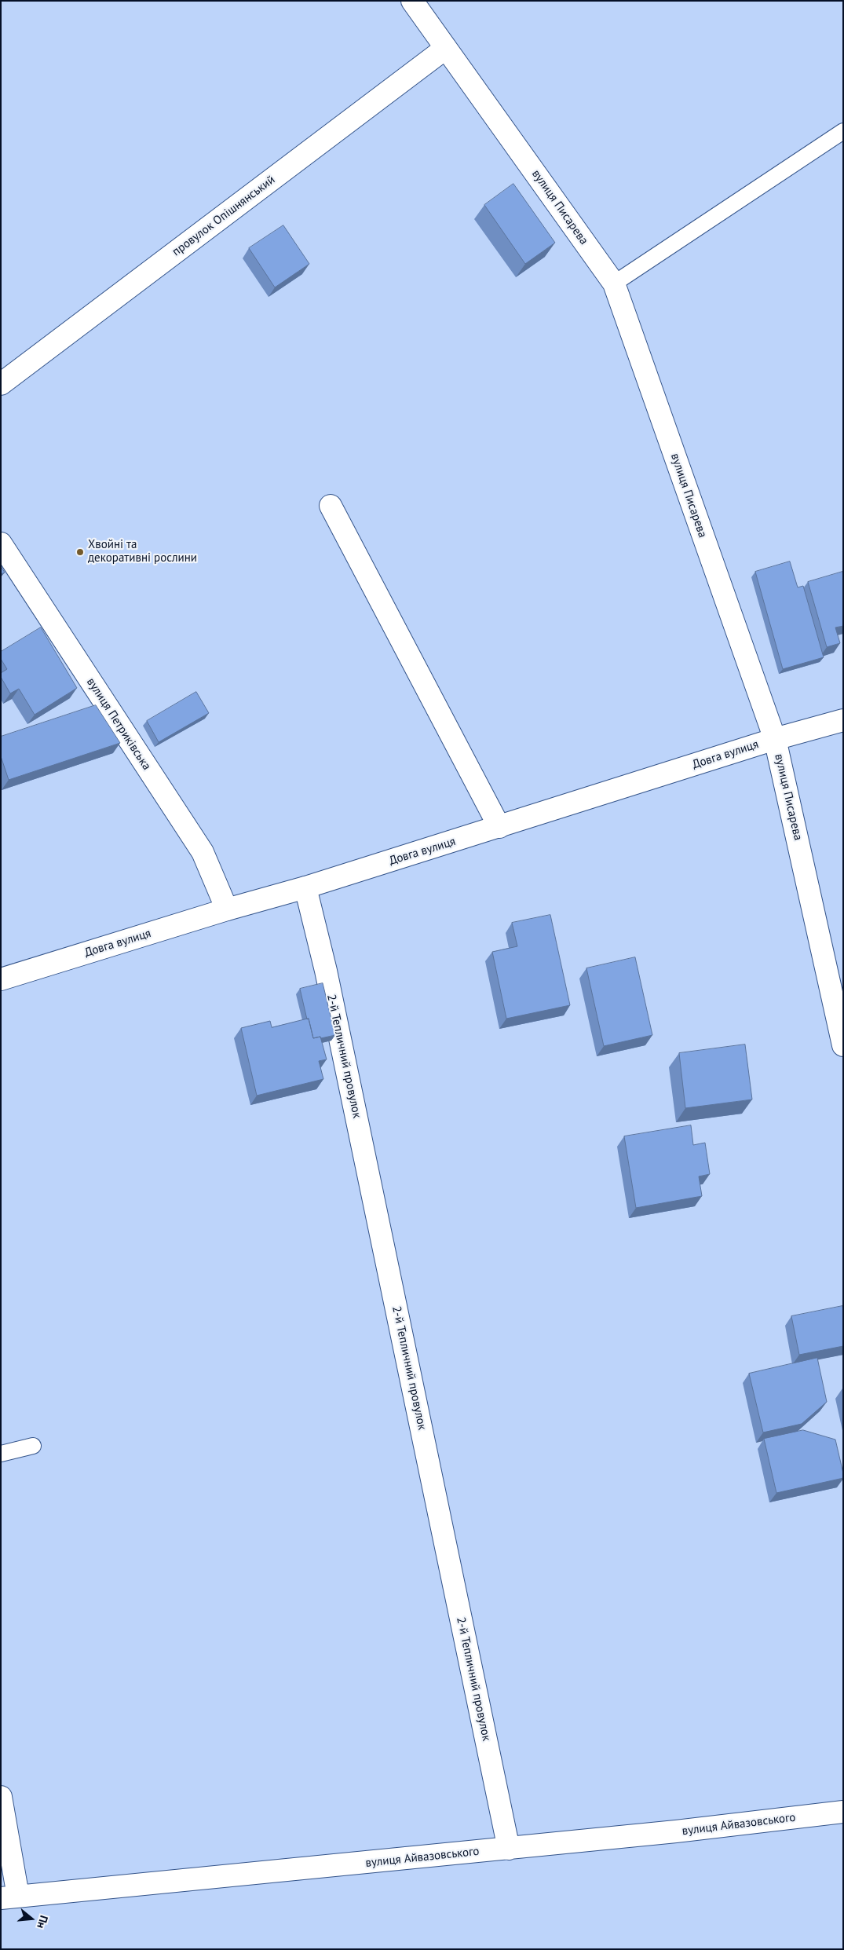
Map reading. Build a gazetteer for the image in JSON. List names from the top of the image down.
{
  "streets": {
    "street": [
      "вулиця Писарева",
      "провулок Опішнянський",
      "вулиця Петриківська",
      "Довга вулиця",
      "2-й Тепличний провулок",
      "вулиця Айвазовського"
    ]
  },
  "crossings": [
    ["вулиця Писарева", "провулок Опішнянський"],
    ["вулиця Писарева", "Довга вулиця"],
    ["вулиця Петриківська", "Довга вулиця"],
    ["Довга вулиця", "2-й Тепличний провулок"],
    ["2-й Тепличний провулок", "вулиця Айвазовського"]
  ],
  "places": ["Хвойні та декоративні рослини"],
  "north": "right"
}
